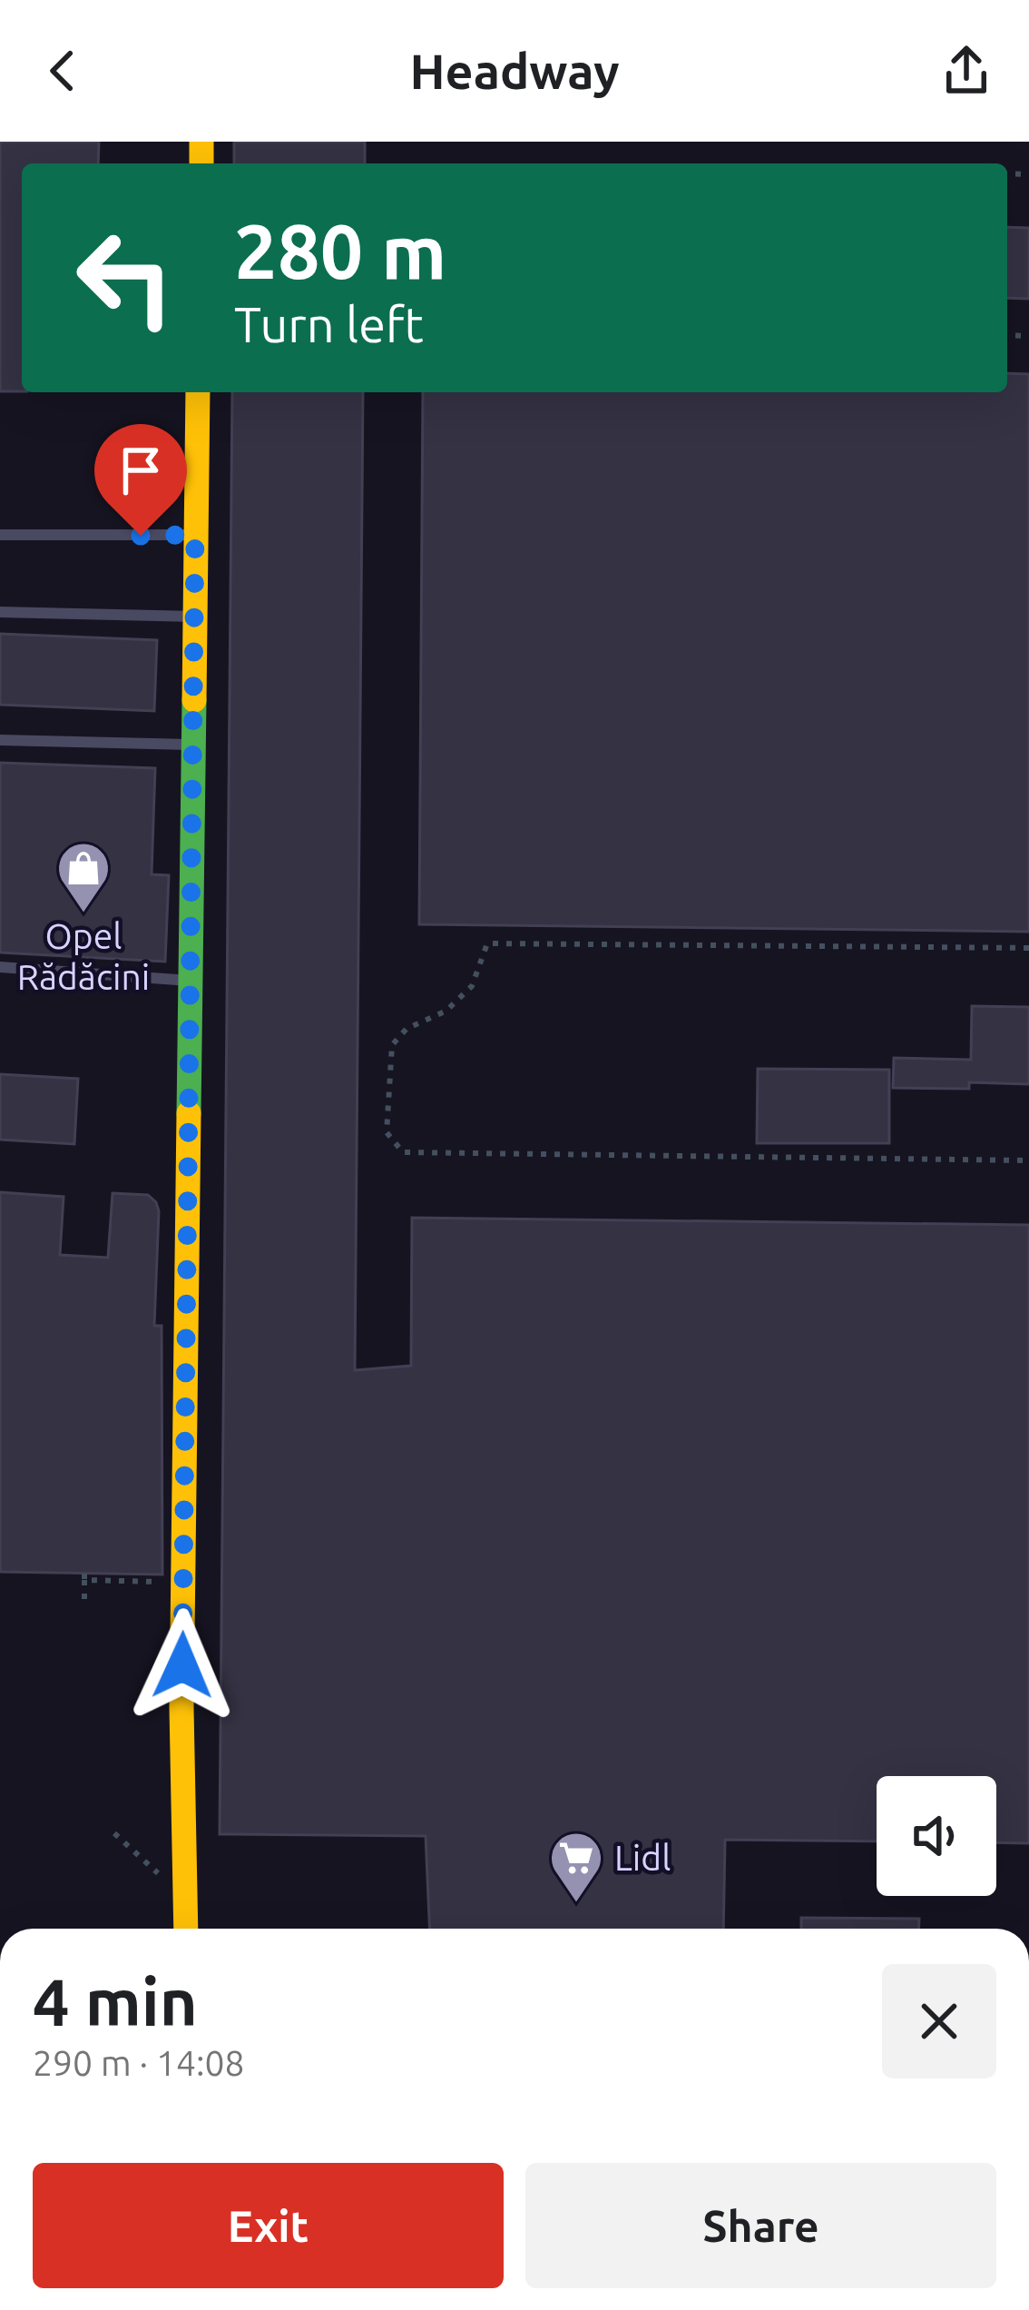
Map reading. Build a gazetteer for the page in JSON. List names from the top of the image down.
{
  "places": {
    "shop": ["Opel Rădăcini"],
    "supermarket": ["Lidl"]
  },
  "page": {
    "header": "Headway",
    "turn": ["280 m", "Turn left"],
    "heading": ["4 min", "290 m · 14:08"],
    "buttons": ["Exit", "Share"]
  }
}
